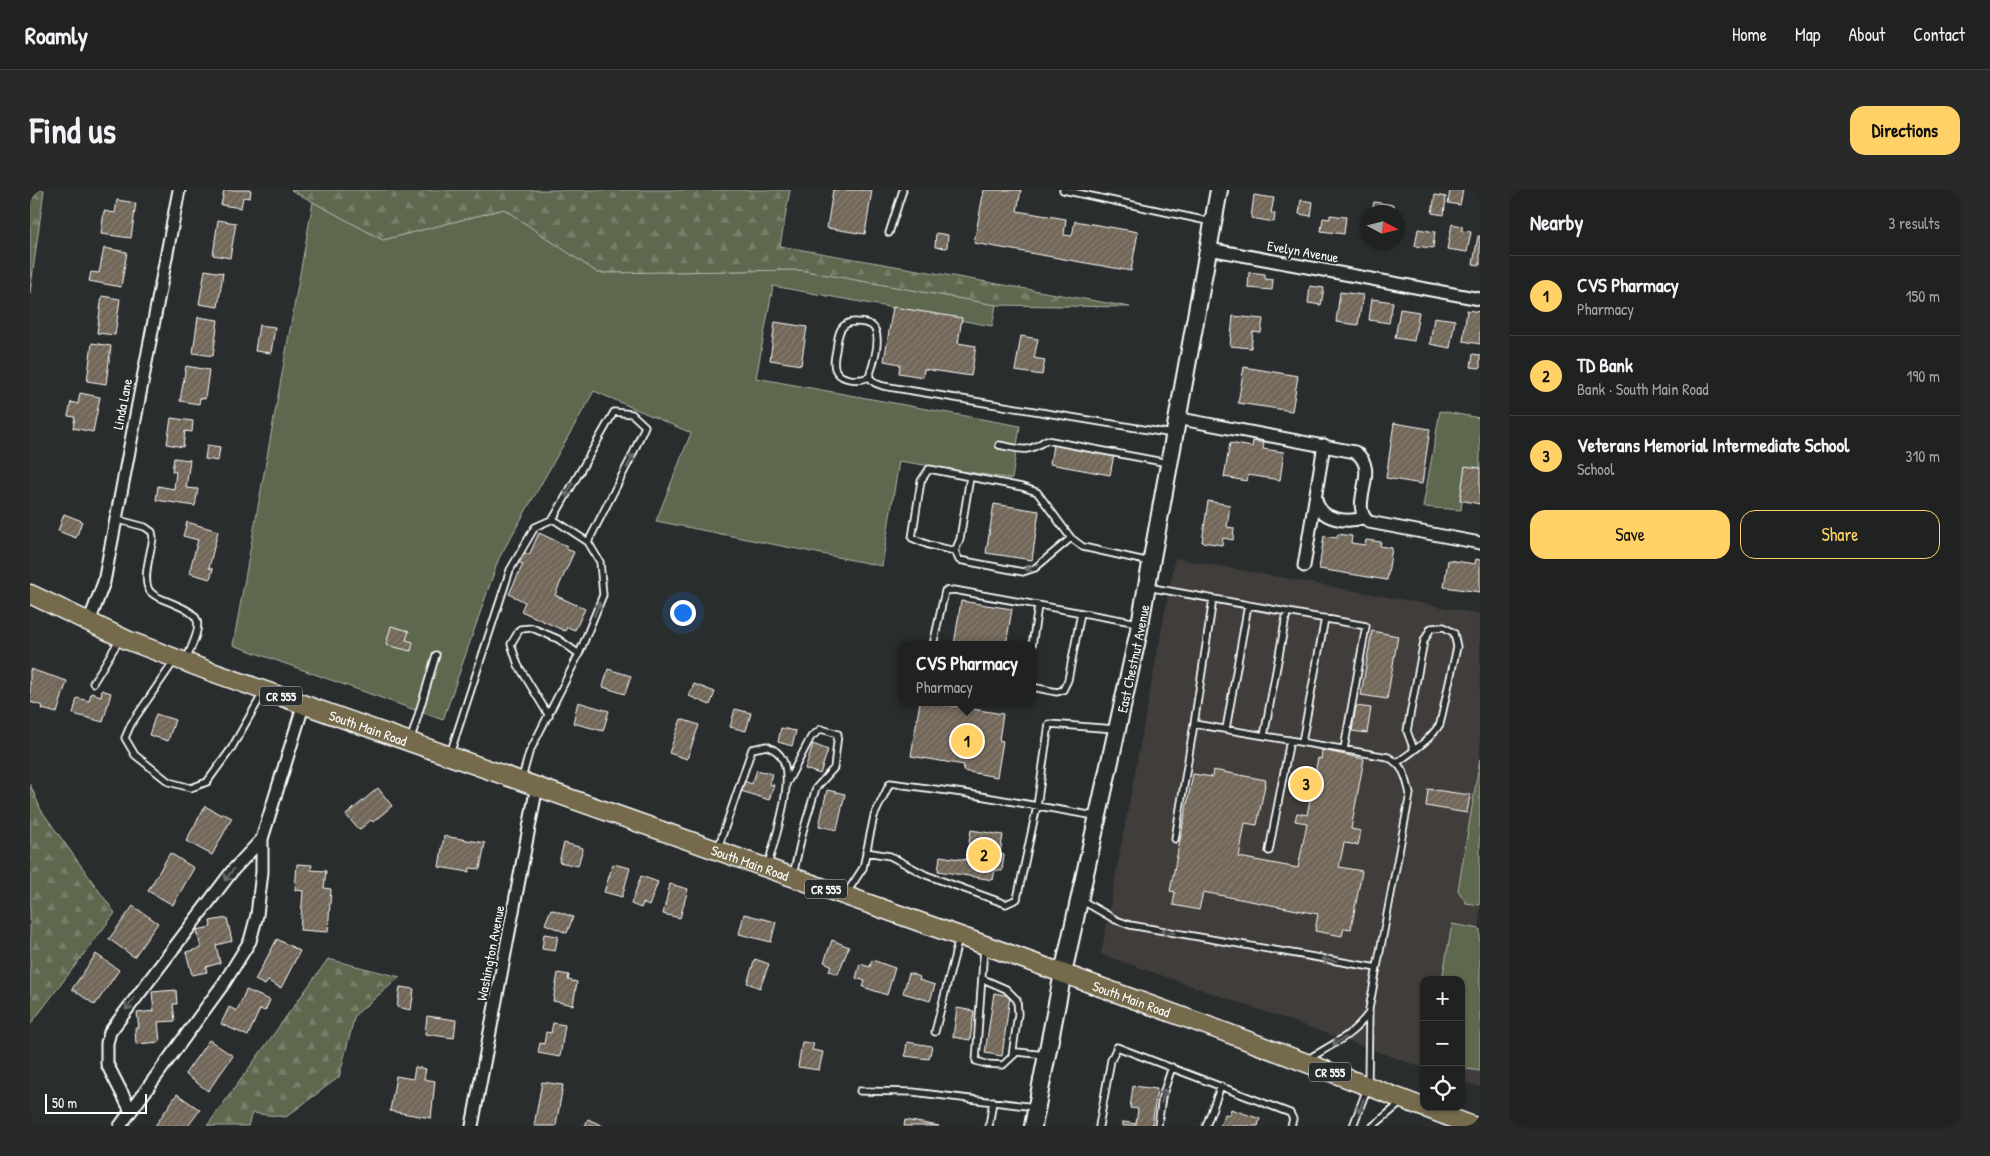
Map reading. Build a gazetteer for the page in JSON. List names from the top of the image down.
{
  "streets": {
    "main road": ["CR 555", "South Main Road"],
    "street": [
      "Evelyn Avenue",
      "Linda Lane",
      "East Chestnut Avenue",
      "Washington Avenue"
    ]
  },
  "crossings": [
    ["Evelyn Avenue", "East Chestnut Avenue"],
    ["Linda Lane", "South Main Road"],
    ["East Chestnut Avenue", "South Main Road"],
    ["South Main Road", "Washington Avenue"]
  ],
  "scale_bar": "50 m",
  "north": "right",
  "page": {
    "header": "Roamly",
    "nav": [
      "Home",
      "Map",
      "About",
      "Contact"
    ],
    "buttons": [
      "Directions",
      ["Save", "Share"]
    ],
    "title": "Find us",
    "heading": ["Nearby", "3 results"],
    "list": [
      {
        "mark": "1",
        "name": "CVS Pharmacy",
        "note": "Pharmacy",
        "value": "150 m"
      },
      {
        "mark": "2",
        "name": "TD Bank",
        "note": "Bank · South Main Road",
        "value": "190 m"
      },
      {
        "mark": "3",
        "name": "Veterans Memorial Intermediate School",
        "note": "School",
        "value": "310 m"
      }
    ],
    "popup": ["CVS Pharmacy", "Pharmacy"],
    "pins": ["1", "3", "2"],
    "map_buttons": ["+", "−"],
    "scale": "50 m"
  }
}
